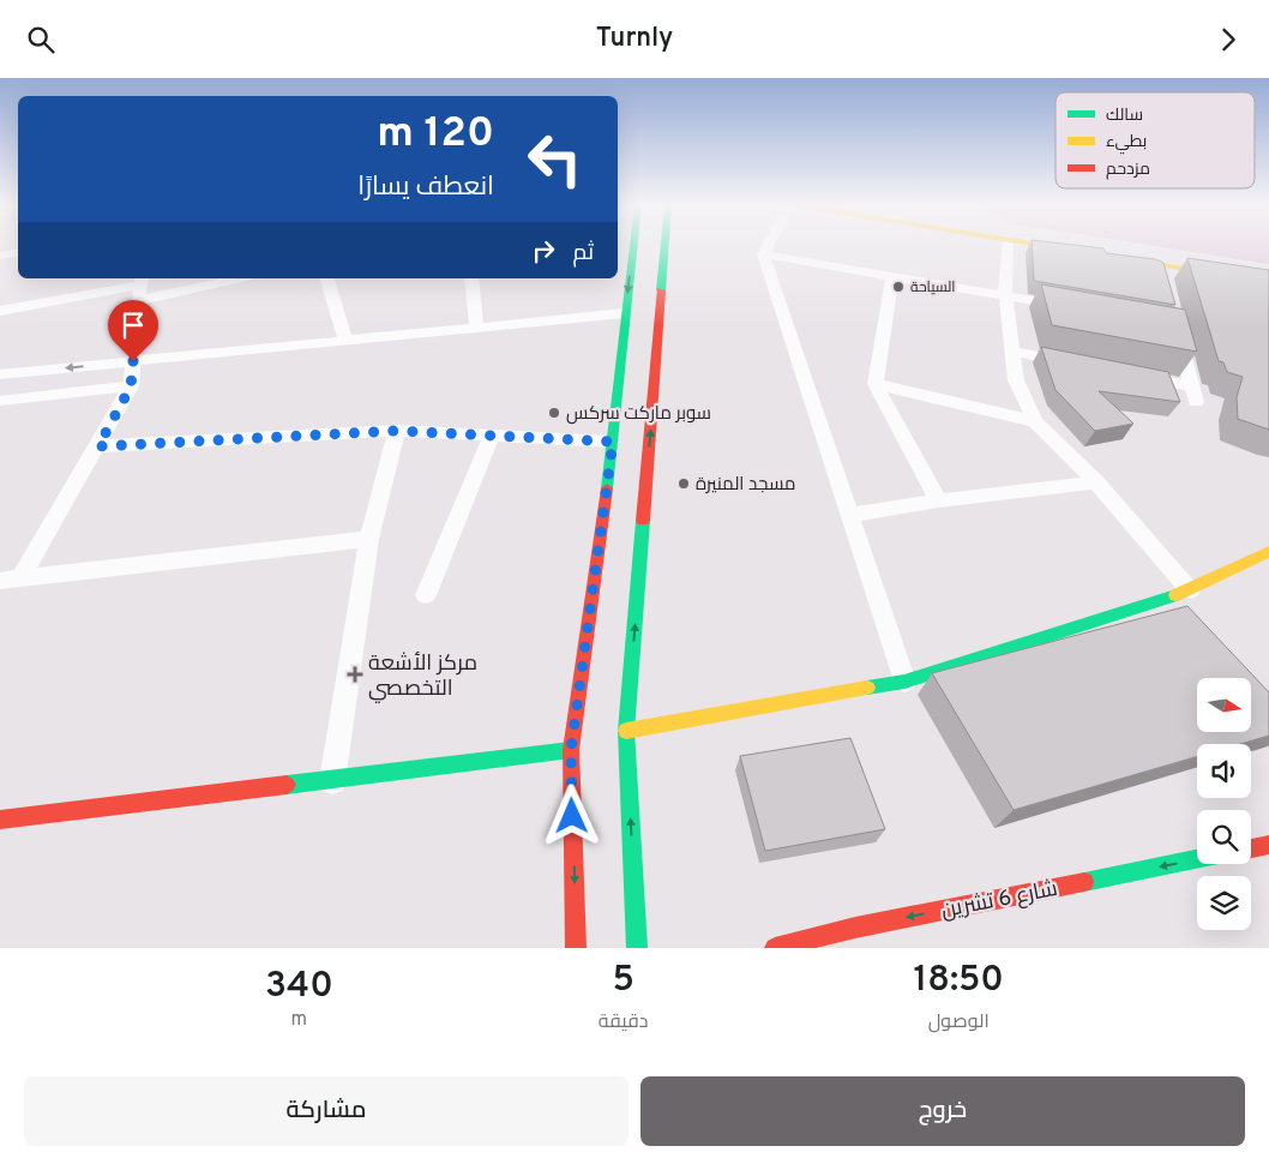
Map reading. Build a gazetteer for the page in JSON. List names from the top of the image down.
{
  "streets": {
    "main road": ["شارع 6 تشرين"]
  },
  "one_way": ["شارع 6 تشرين"],
  "places": {
    "other": ["السياحة", "سوبر ماركت سركس", "مسجد المنيرة"],
    "health": ["مركز الأشعة التخصصي"]
  },
  "legend": ["سالك", "بطيء", "مزدحم"],
  "north": "right",
  "page": {
    "header": "Turnly",
    "turn": ["120 m", "انعطف يسارًا"],
    "then": "ثم",
    "eta": [
      "18:50",
      "الوصول",
      "5",
      "دقيقة",
      "340",
      "m"
    ],
    "buttons": ["خروج", "مشاركة"]
  }
}
